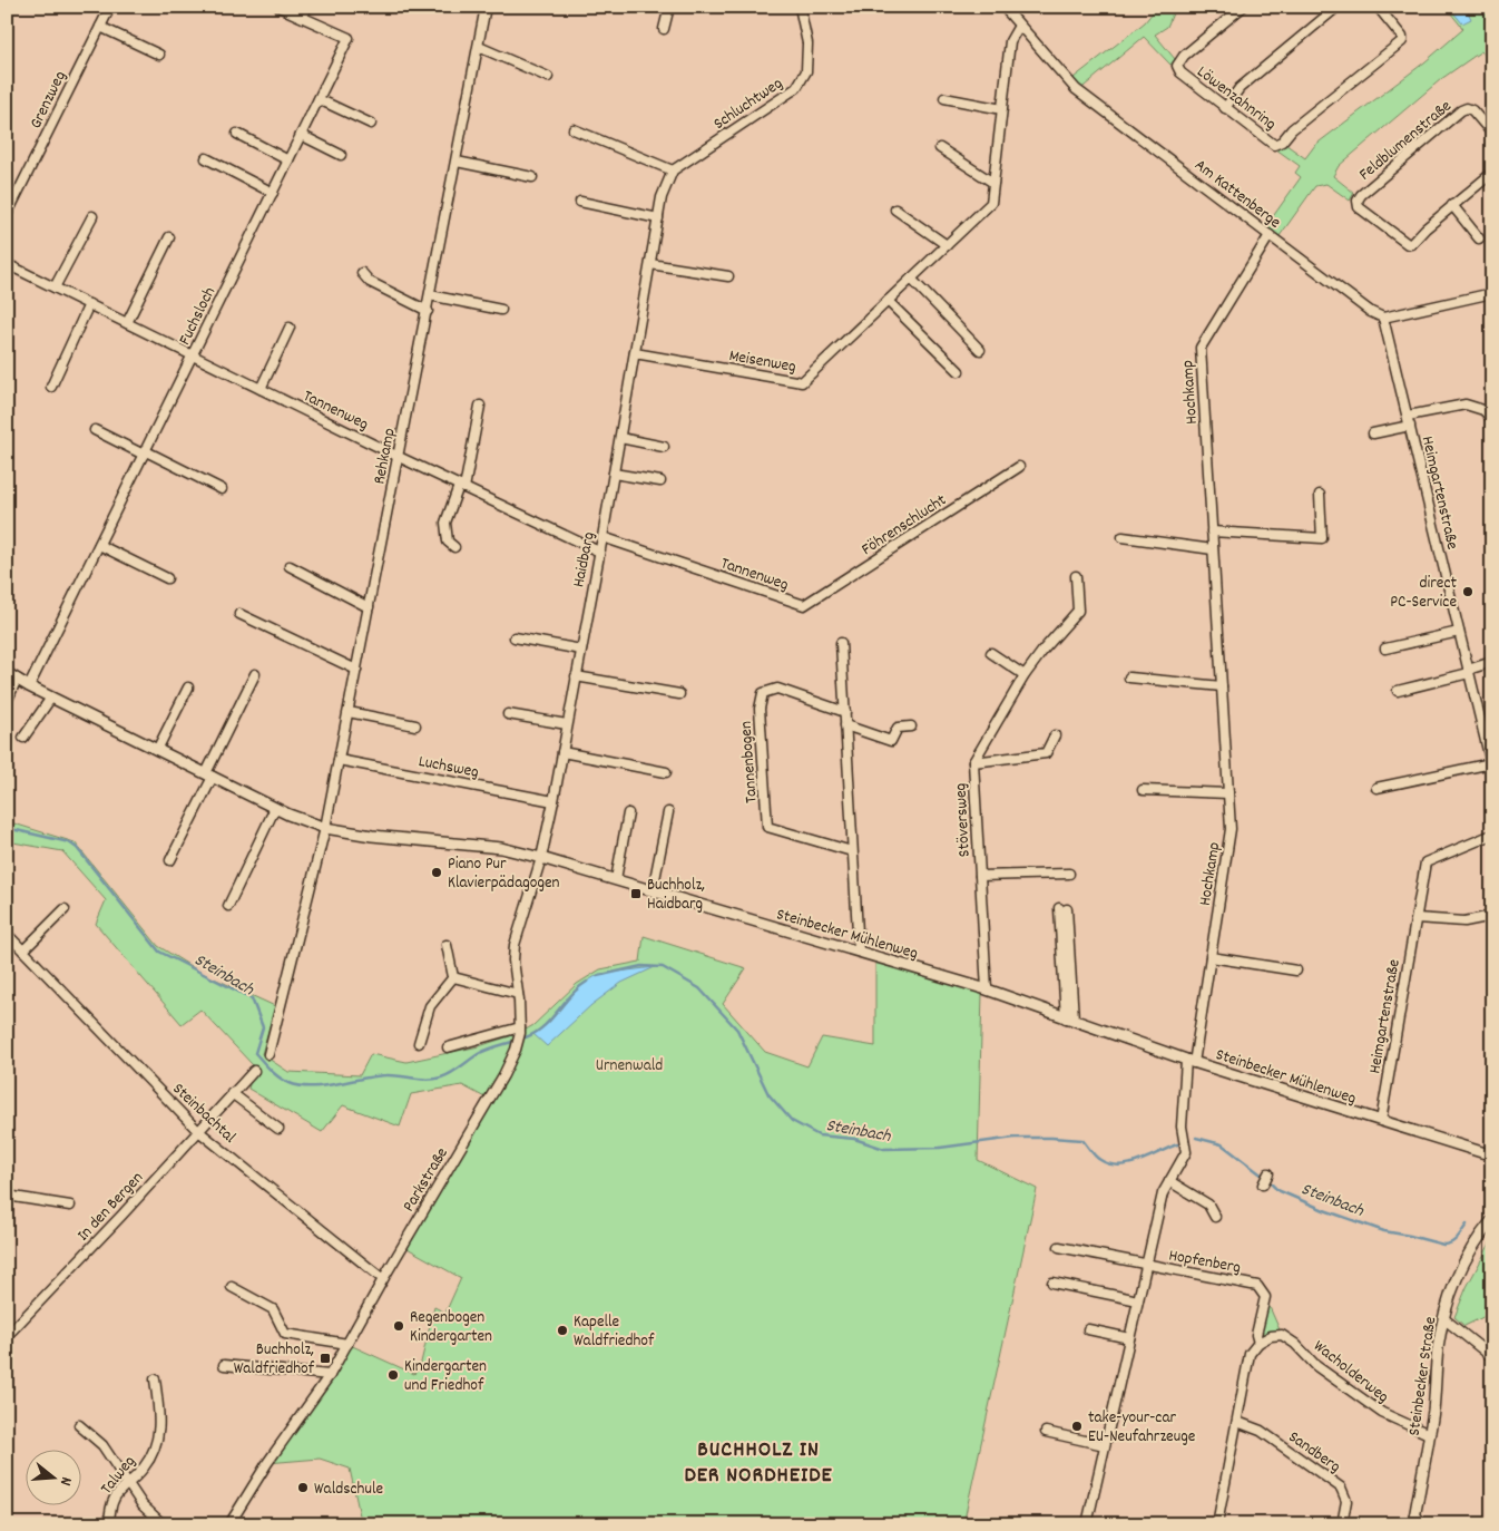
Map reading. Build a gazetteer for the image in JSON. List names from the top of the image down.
{
  "streets": {
    "street": [
      "Löwenzahnring",
      "Grenzweg",
      "Schluchtweg",
      "Feldblumenstraße",
      "Am Kattenberge",
      "Fuchsloch",
      "Meisenweg",
      "Hochkamp",
      "Tannenweg",
      "Rehkamp",
      "Heimgartenstraße",
      "Föhrenschlucht",
      "Haidbarg",
      "Tannenbogen",
      "Luchsweg",
      "Stöversweg",
      "Steinbecker Mühlenweg",
      "Steinbachtal",
      "Parkstraße",
      "In den Bergen",
      "Hopfenberg",
      "Wacholderweg",
      "Steinbecker Straße",
      "Sandberg",
      "Talweg"
    ]
  },
  "crossings": [
    ["Schluchtweg", "Haidbarg"],
    ["Am Kattenberge", "Meisenweg"],
    ["Am Kattenberge", "Hochkamp"],
    ["Am Kattenberge", "Heimgartenstraße"],
    ["Fuchsloch", "Tannenweg"],
    ["Fuchsloch", "Steinbecker Mühlenweg"],
    ["Meisenweg", "Haidbarg"],
    ["Hochkamp", "Steinbecker Mühlenweg"],
    ["Hochkamp", "Hopfenberg"],
    ["Tannenweg", "Rehkamp"],
    ["Tannenweg", "Föhrenschlucht"],
    ["Tannenweg", "Haidbarg"],
    ["Rehkamp", "Luchsweg"],
    ["Rehkamp", "Steinbecker Mühlenweg"],
    ["Heimgartenstraße", "Steinbecker Mühlenweg"],
    ["Haidbarg", "Luchsweg"],
    ["Haidbarg", "Steinbecker Mühlenweg"],
    ["Haidbarg", "Parkstraße"],
    ["Stöversweg", "Steinbecker Mühlenweg"],
    ["Steinbecker Mühlenweg", "Parkstraße"],
    ["Steinbecker Mühlenweg", "Hopfenberg"],
    ["Steinbachtal", "Parkstraße"],
    ["Steinbachtal", "In den Bergen"],
    ["Hopfenberg", "Wacholderweg"],
    ["Wacholderweg", "Steinbecker Straße"]
  ],
  "districts": ["BUCHHOLZ IN DER NORDHEIDE"],
  "water": ["Steinbach"],
  "parks": ["Urnenwald"],
  "places": {
    "other": [
      "direct PC-Service",
      "Piano Pur Klavierpädagogen",
      "Regenbogen Kindergarten",
      "Kapelle Waldfriedhof",
      "Kindergarten und Friedhof",
      "take-your-car EU-Neufahrzeuge",
      "Waldschule"
    ],
    "transit": ["Buchholz, Haidbarg", "Buchholz, Waldfriedhof"]
  },
  "north": "right"
}
